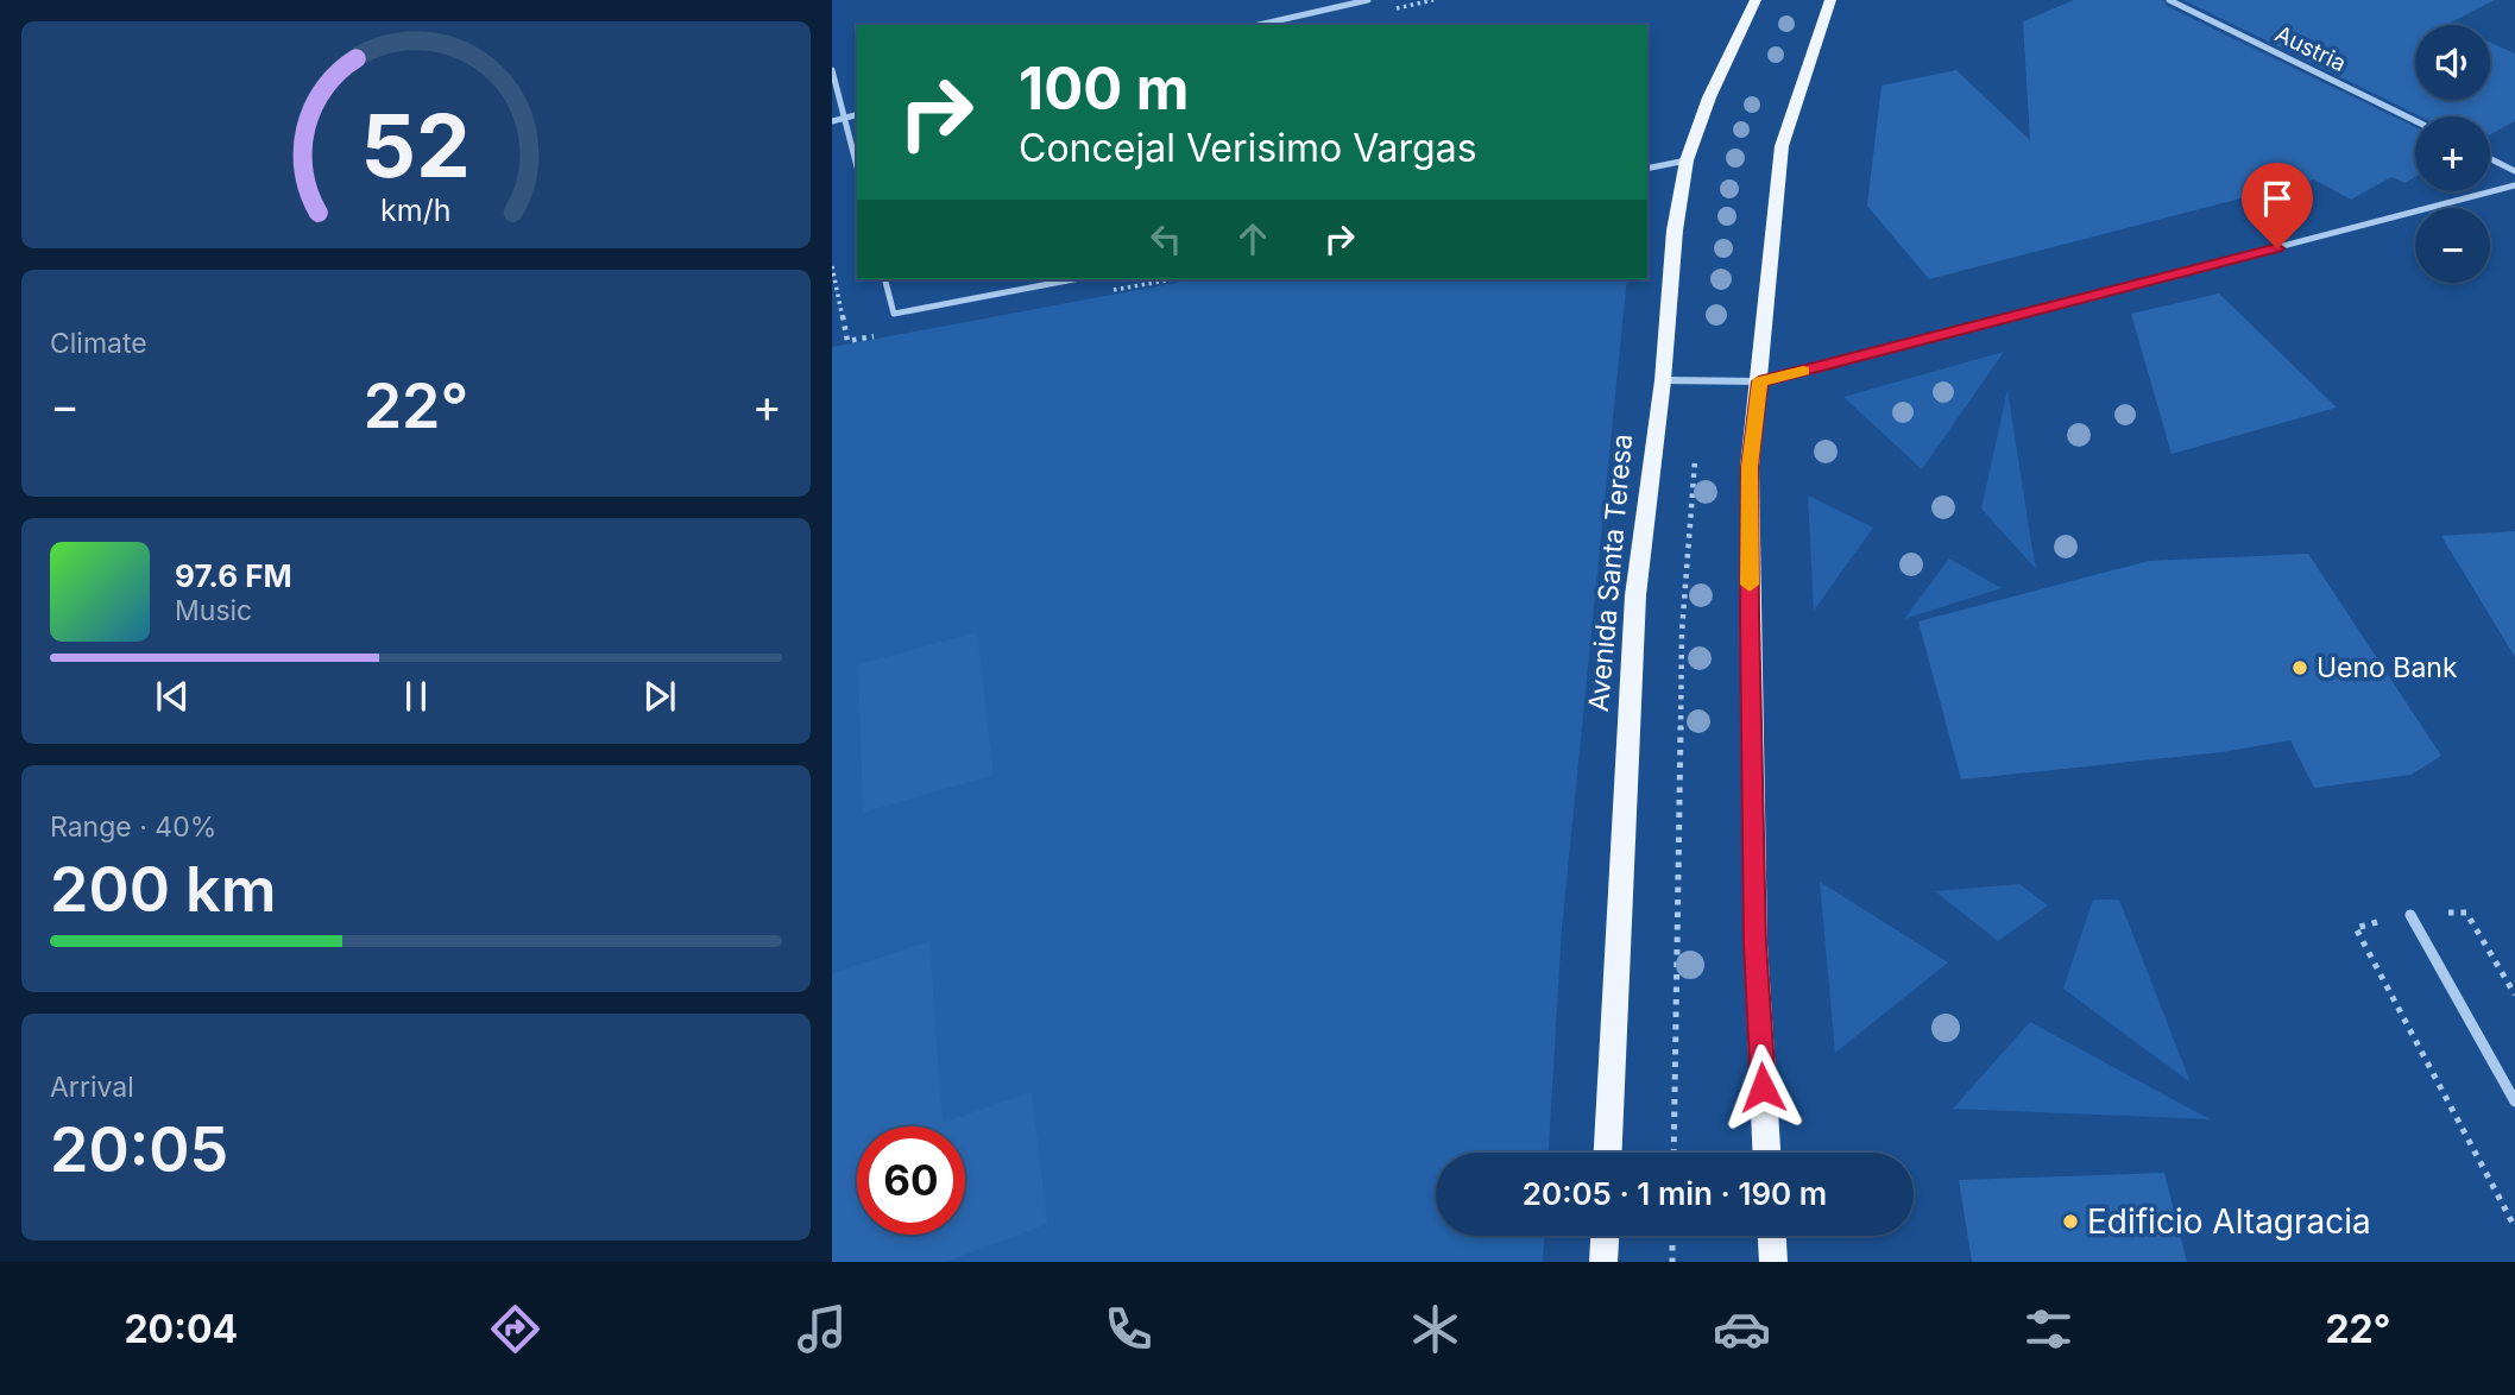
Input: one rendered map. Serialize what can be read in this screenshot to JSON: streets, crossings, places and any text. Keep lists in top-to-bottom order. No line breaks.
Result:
{"streets":{"main road":["Avenida Santa Teresa"],"street":["Austria"]},"places":["Ueno Bank","Edificio Altagracia"],"page":{"map_buttons":["+","−"],"turn":["100 m","Concejal Verisimo Vargas"],"tile":["Climate",["Range · 40%","200 km"],["Arrival","20:05"]],"heat":["−","22°","+"],"song":["97.6 FM","Music"],"limit":"60","trip":"20:05 · 1 min · 190 m","tabs":["20:04","22°"],"gauge":["52","km/h"]}}
